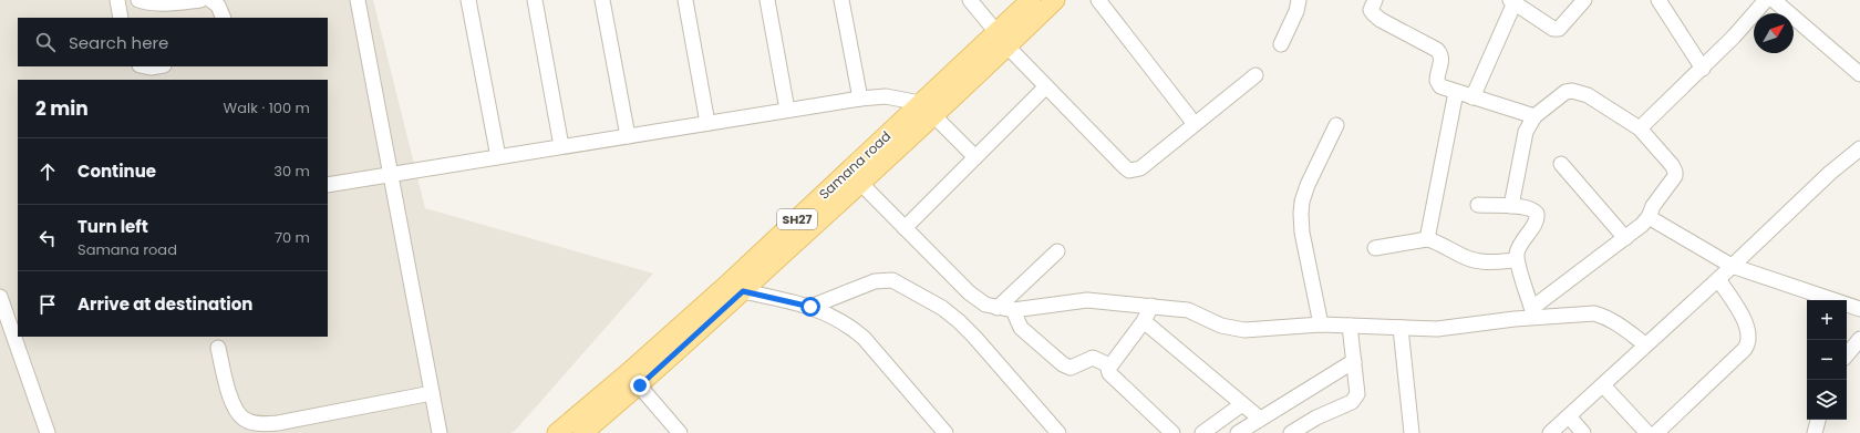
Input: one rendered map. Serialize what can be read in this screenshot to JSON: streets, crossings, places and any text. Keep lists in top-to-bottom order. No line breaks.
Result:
{"streets":{"main road":["Samana road","SH27"]},"north":"top right","page":{"search":"Search here","heading":["2 min","Walk · 100 m"],"list":[["Continue","30 m"],["Turn left","Samana road","70 m"],"Arrive at destination"],"map_buttons":["+","−"]}}
